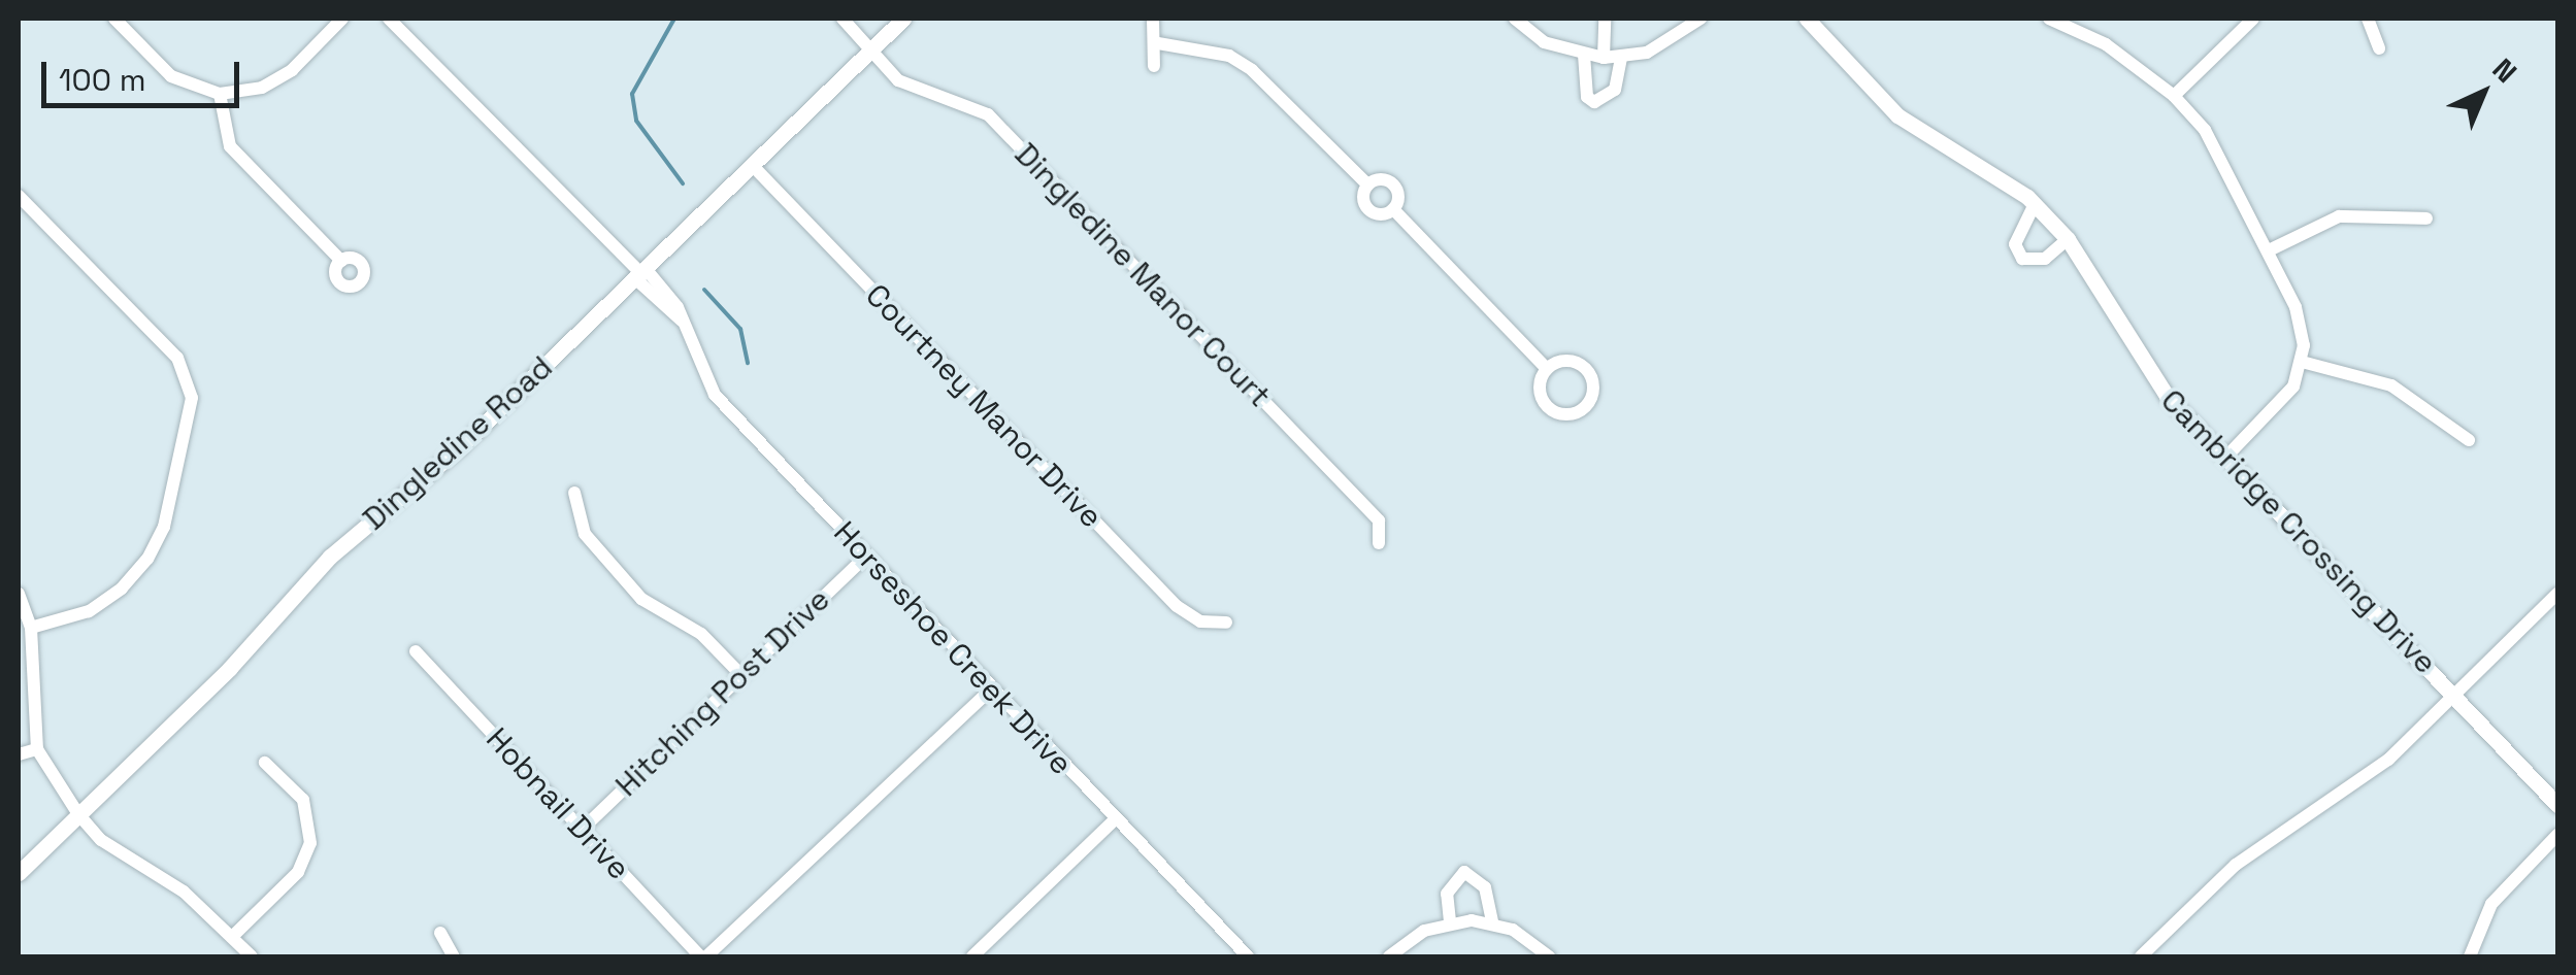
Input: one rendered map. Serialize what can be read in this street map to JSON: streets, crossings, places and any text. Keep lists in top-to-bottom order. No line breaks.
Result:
{"streets":{"street":["Dingledine Manor Court","Courtney Manor Drive","Dingledine Road","Cambridge Crossing Drive","Horseshoe Creek Drive","Hitching Post Drive","Hobnail Drive"]},"crossings":[["Dingledine Manor Court","Dingledine Road"],["Courtney Manor Drive","Dingledine Road"],["Dingledine Road","Horseshoe Creek Drive"],["Horseshoe Creek Drive","Hitching Post Drive"],["Hitching Post Drive","Hobnail Drive"]],"scale_bar":"100 m","north":"top right"}
